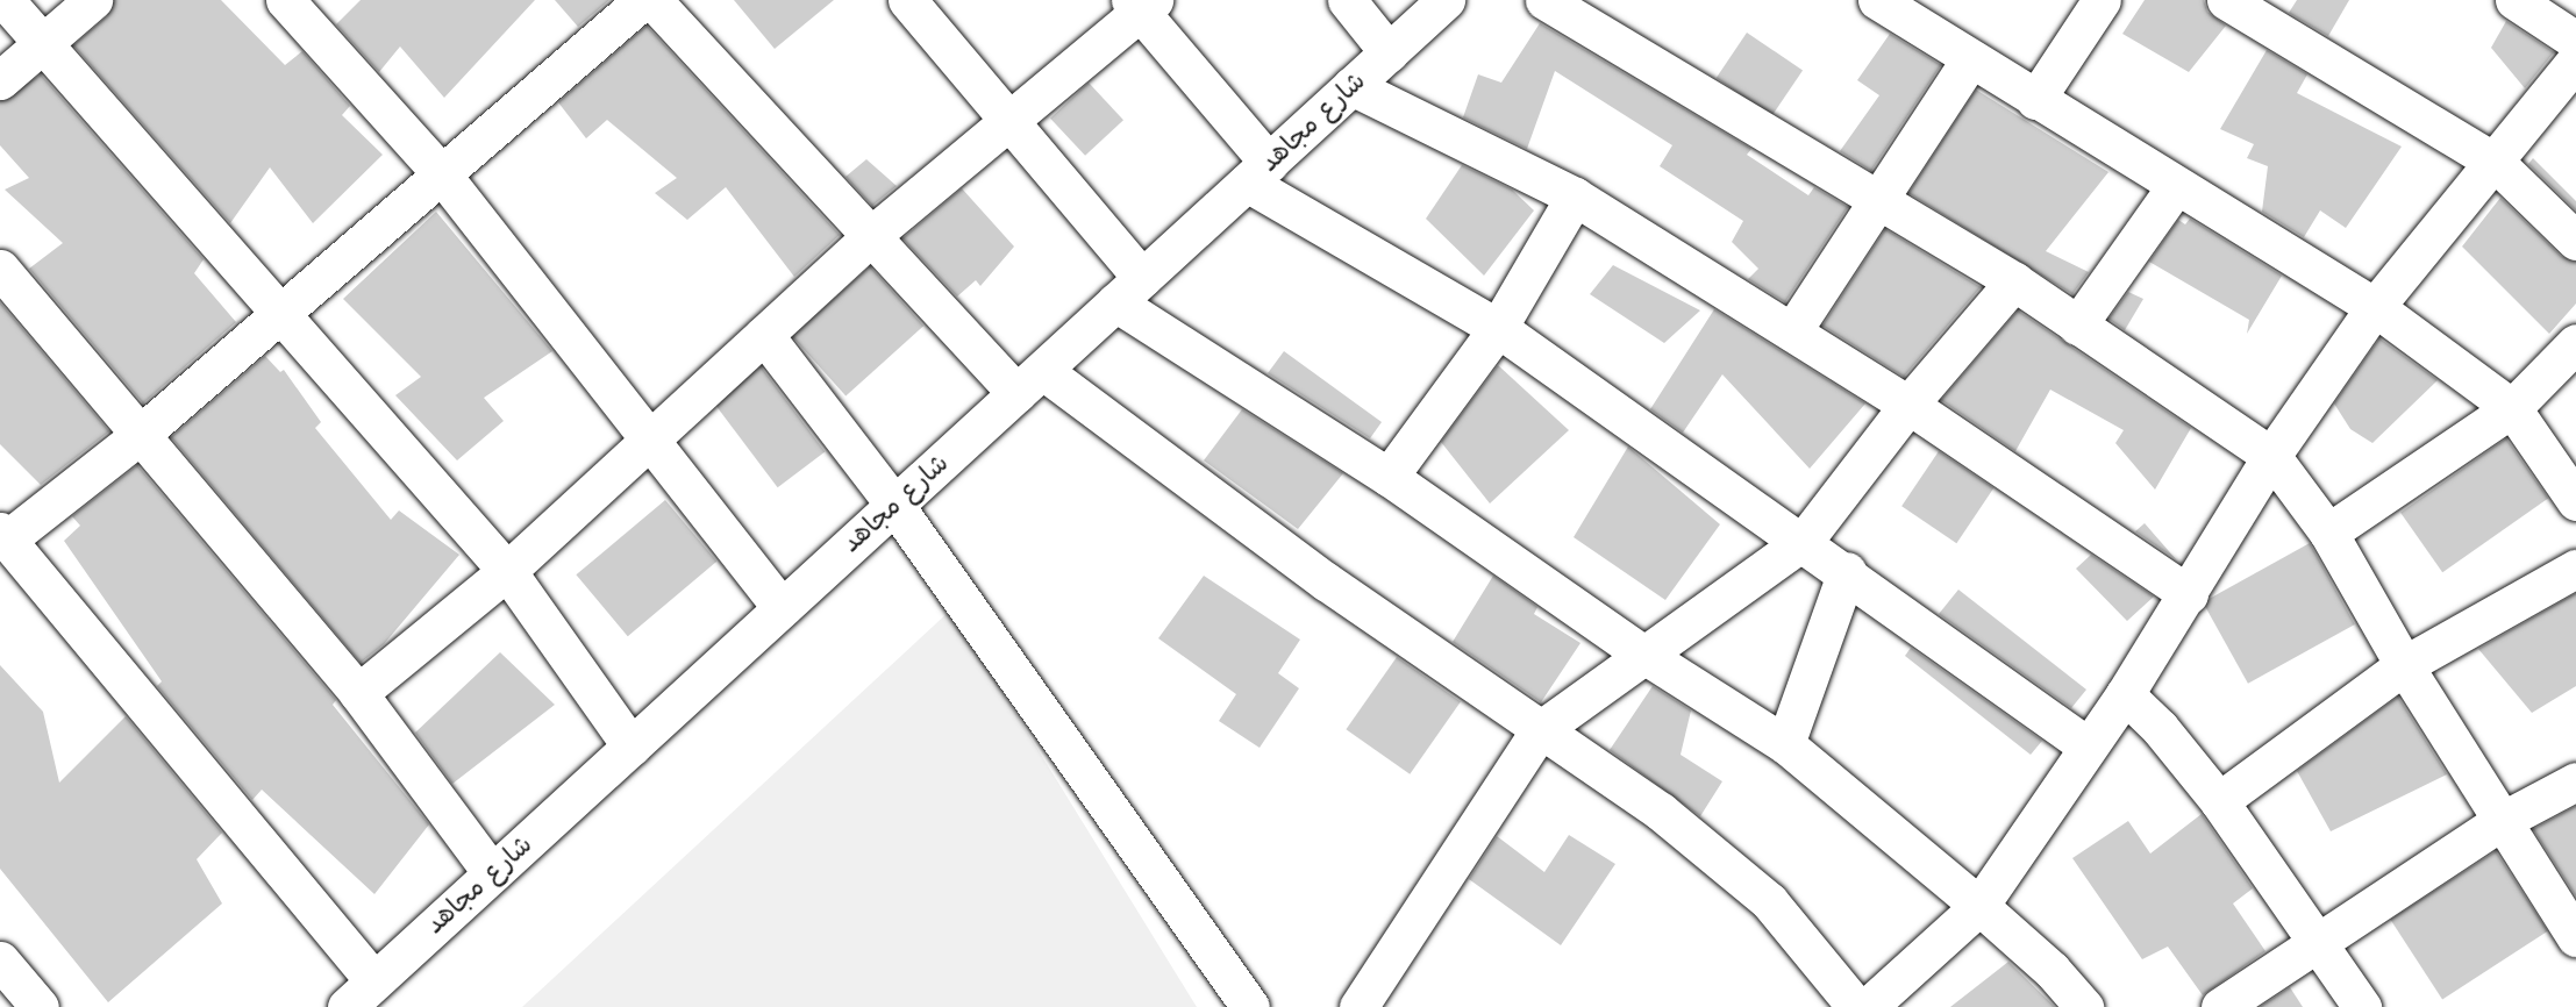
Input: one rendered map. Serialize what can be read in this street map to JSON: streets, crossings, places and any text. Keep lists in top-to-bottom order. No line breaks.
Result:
{"streets":{"street":["شارع مجاهد"]}}
